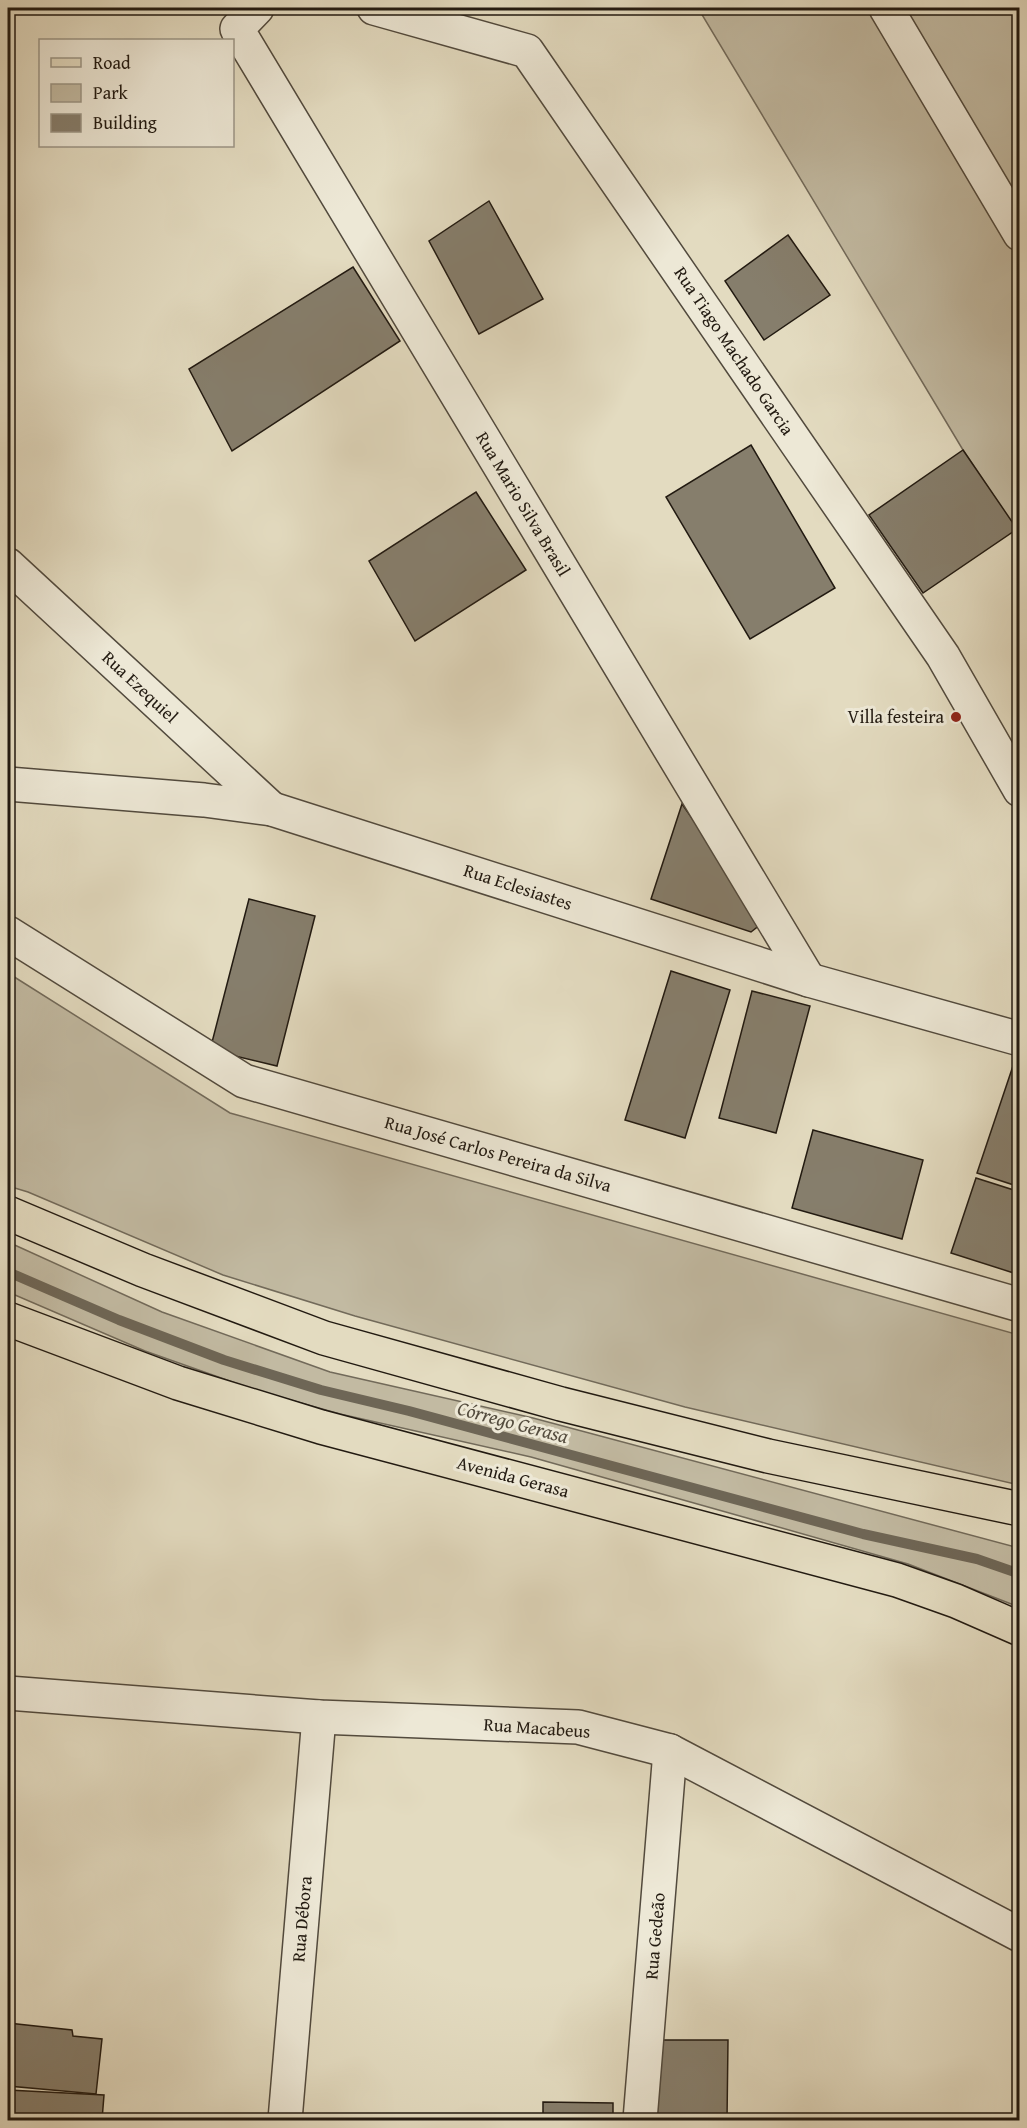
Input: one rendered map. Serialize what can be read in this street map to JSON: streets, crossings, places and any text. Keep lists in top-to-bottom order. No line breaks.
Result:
{"streets":{"main road":["Avenida Gerasa"],"street":["Rua Tiago Machado Garcia","Rua Mario Silva Brasil","Rua Ezequiel","Rua Eclesiastes","Rua José Carlos Pereira da Silva","Rua Macabeus","Rua Débora","Rua Gedeão"]},"crossings":[["Rua Mario Silva Brasil","Rua Eclesiastes"],["Rua Ezequiel","Rua Eclesiastes"],["Rua Macabeus","Rua Débora"],["Rua Macabeus","Rua Gedeão"]],"water":["Córrego Gerasa"],"places":["Villa festeira"],"legend":["Road","Park","Building"]}
